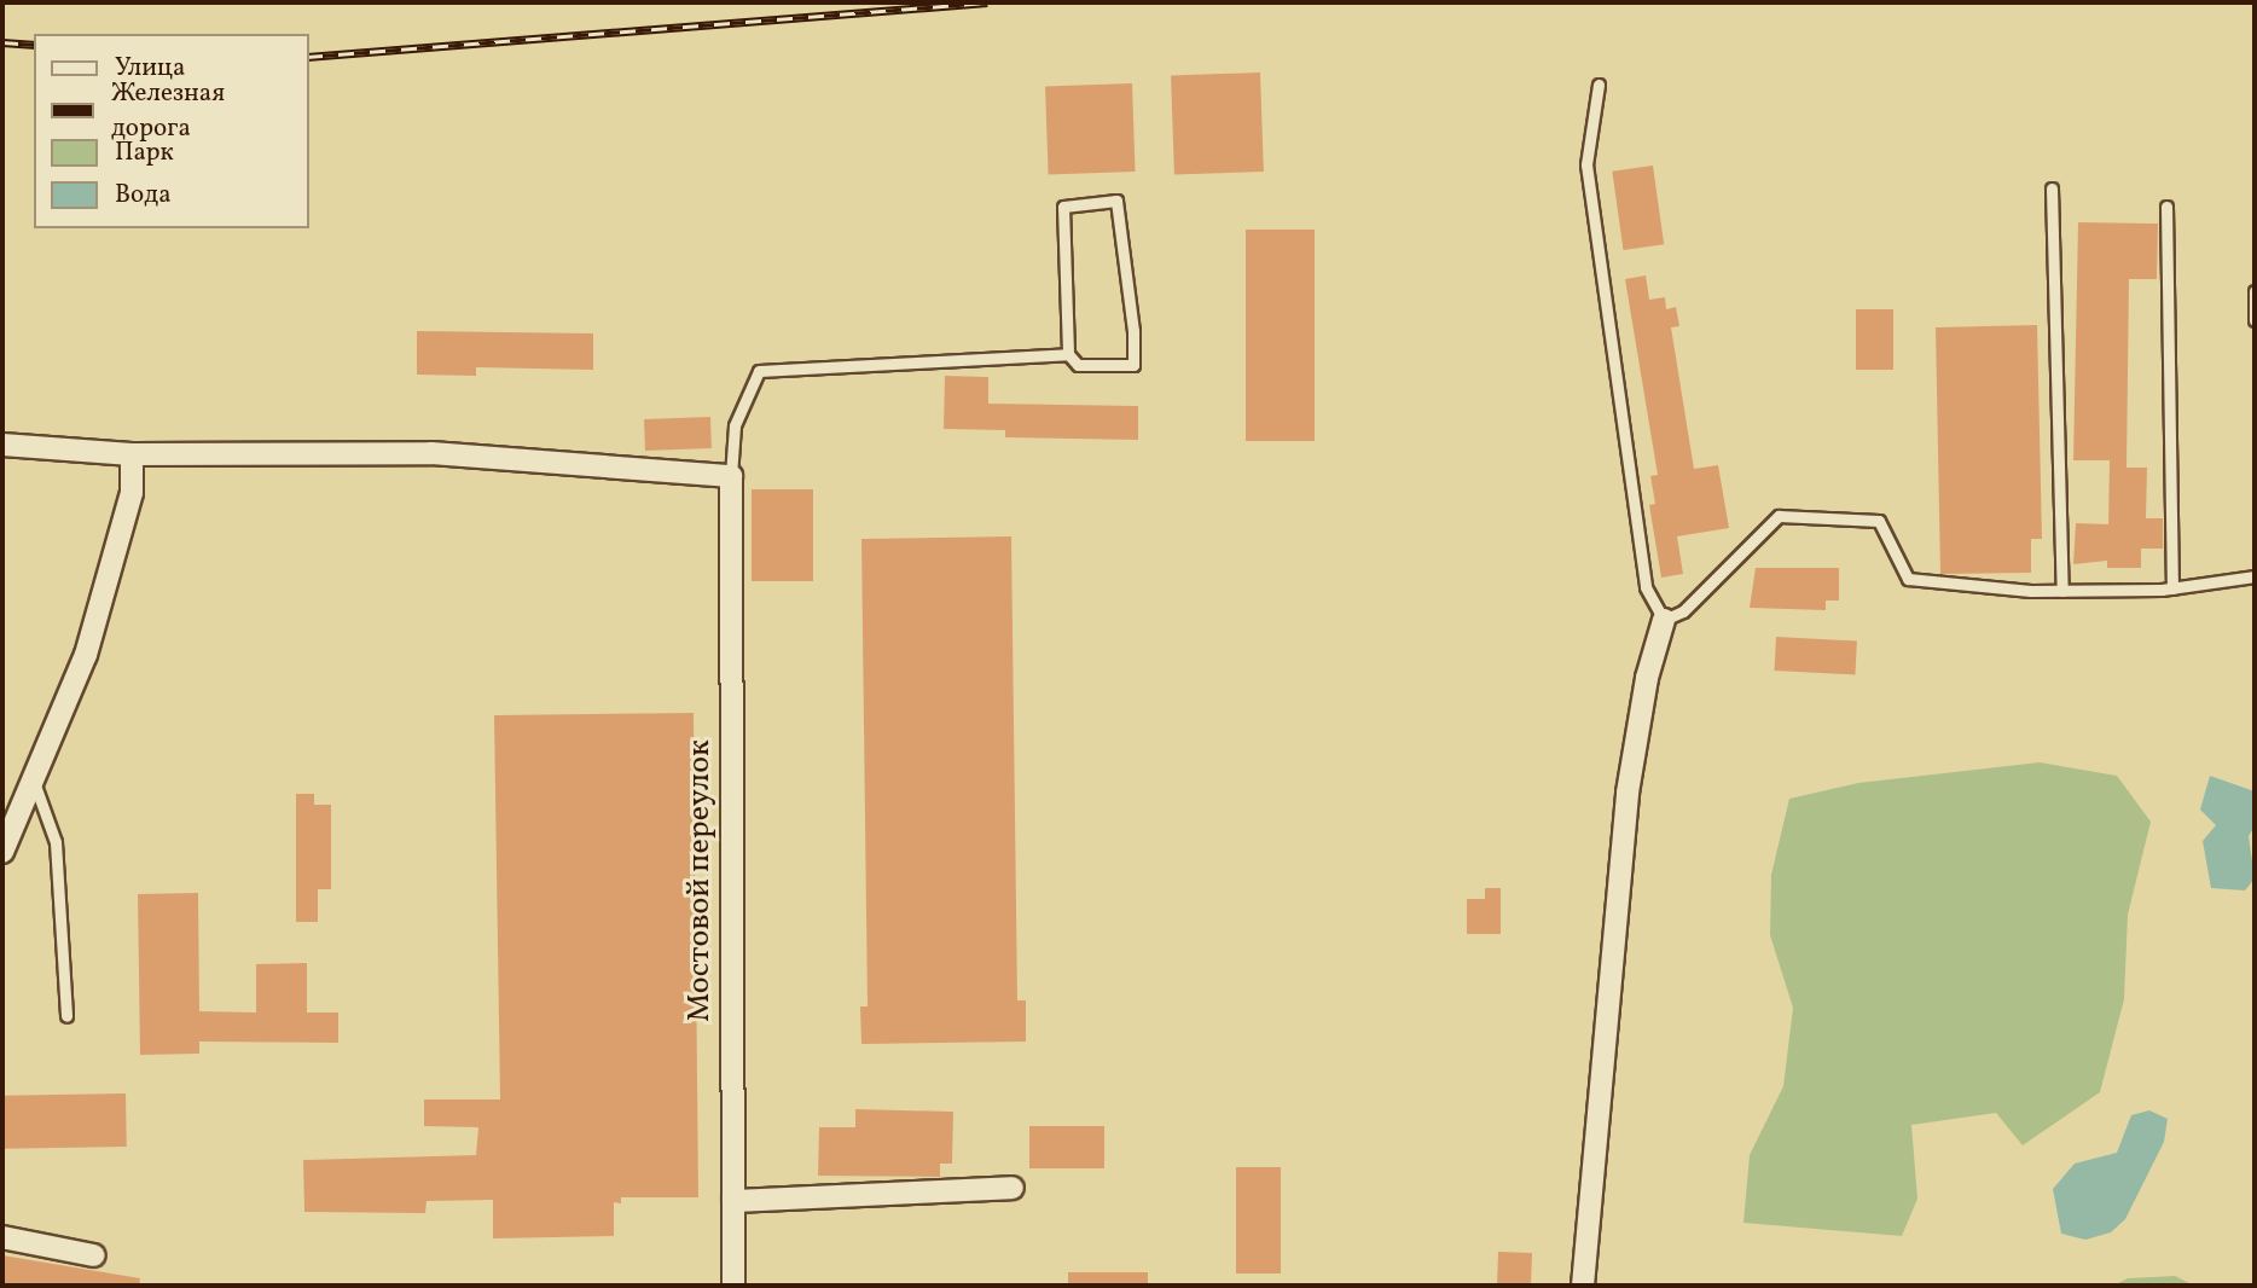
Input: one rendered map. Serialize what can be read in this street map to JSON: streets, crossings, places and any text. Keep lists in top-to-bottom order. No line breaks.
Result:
{"streets":{"street":["Мостовой переулок"]},"legend":["Улица","Железная дорога","Парк","Вода"]}
